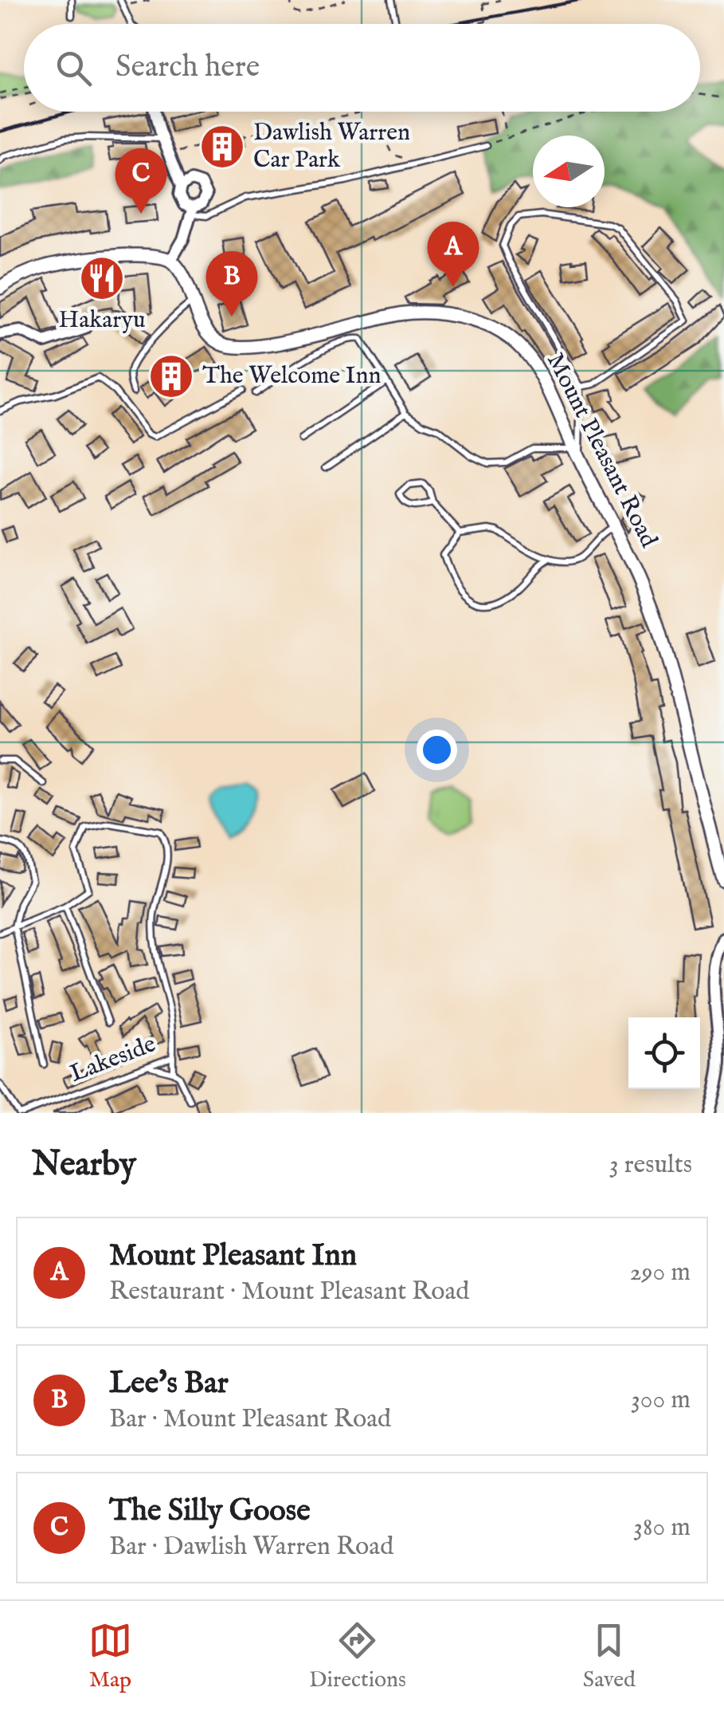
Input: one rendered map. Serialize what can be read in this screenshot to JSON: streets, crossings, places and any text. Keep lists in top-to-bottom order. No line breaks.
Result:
{"streets":{"street":["Mount Pleasant Road"],"lane":["Lakeside"]},"places":{"building":["Dawlish Warren Car Park","The Welcome Inn"],"restaurant":["Hakaryu"]},"north":"left","page":{"search":"Search here","pins":["C","A","B"],"heading":["Nearby","3 results"],"list":[{"mark":"A","name":"Mount Pleasant Inn","note":"Restaurant · Mount Pleasant Road","value":"290 m"},{"mark":"B","name":"Lee's Bar","note":"Bar · Mount Pleasant Road","value":"300 m"},{"mark":"C","name":"The Silly Goose","note":"Bar · Dawlish Warren Road","value":"380 m"}],"nav":["Map","Directions","Saved"]}}
